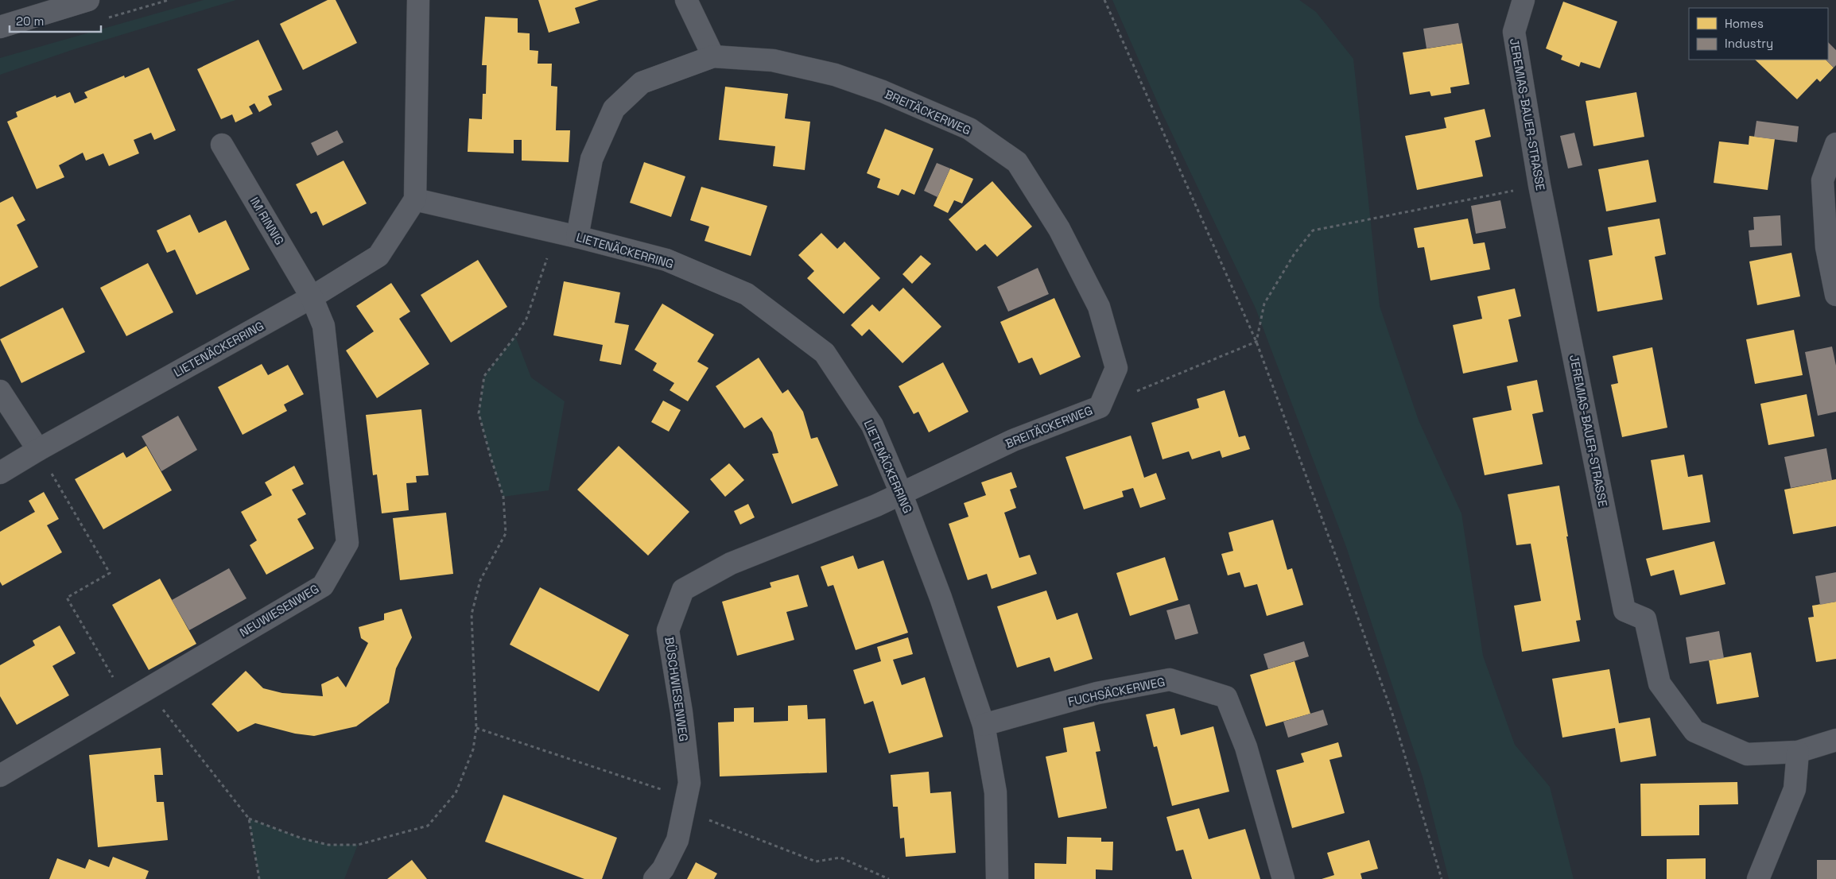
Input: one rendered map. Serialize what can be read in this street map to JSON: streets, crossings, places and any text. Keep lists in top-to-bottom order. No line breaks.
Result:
{"streets":{"street":["BREITÄCKERWEG","JEREMIAS-BAUER-STRASSE","IM RINNIG","LIETENÄCKERRING","NEUWIESENWEG","BÜSCHWIESENWEG","FUCHSÄCKERWEG"]},"crossings":[["BREITÄCKERWEG","LIETENÄCKERRING"],["BREITÄCKERWEG","BÜSCHWIESENWEG"],["IM RINNIG","LIETENÄCKERRING"],["IM RINNIG","NEUWIESENWEG"],["LIETENÄCKERRING","NEUWIESENWEG"],["LIETENÄCKERRING","BÜSCHWIESENWEG"],["LIETENÄCKERRING","FUCHSÄCKERWEG"]],"legend":["Homes","Industry"],"scale_bar":"20 m"}
